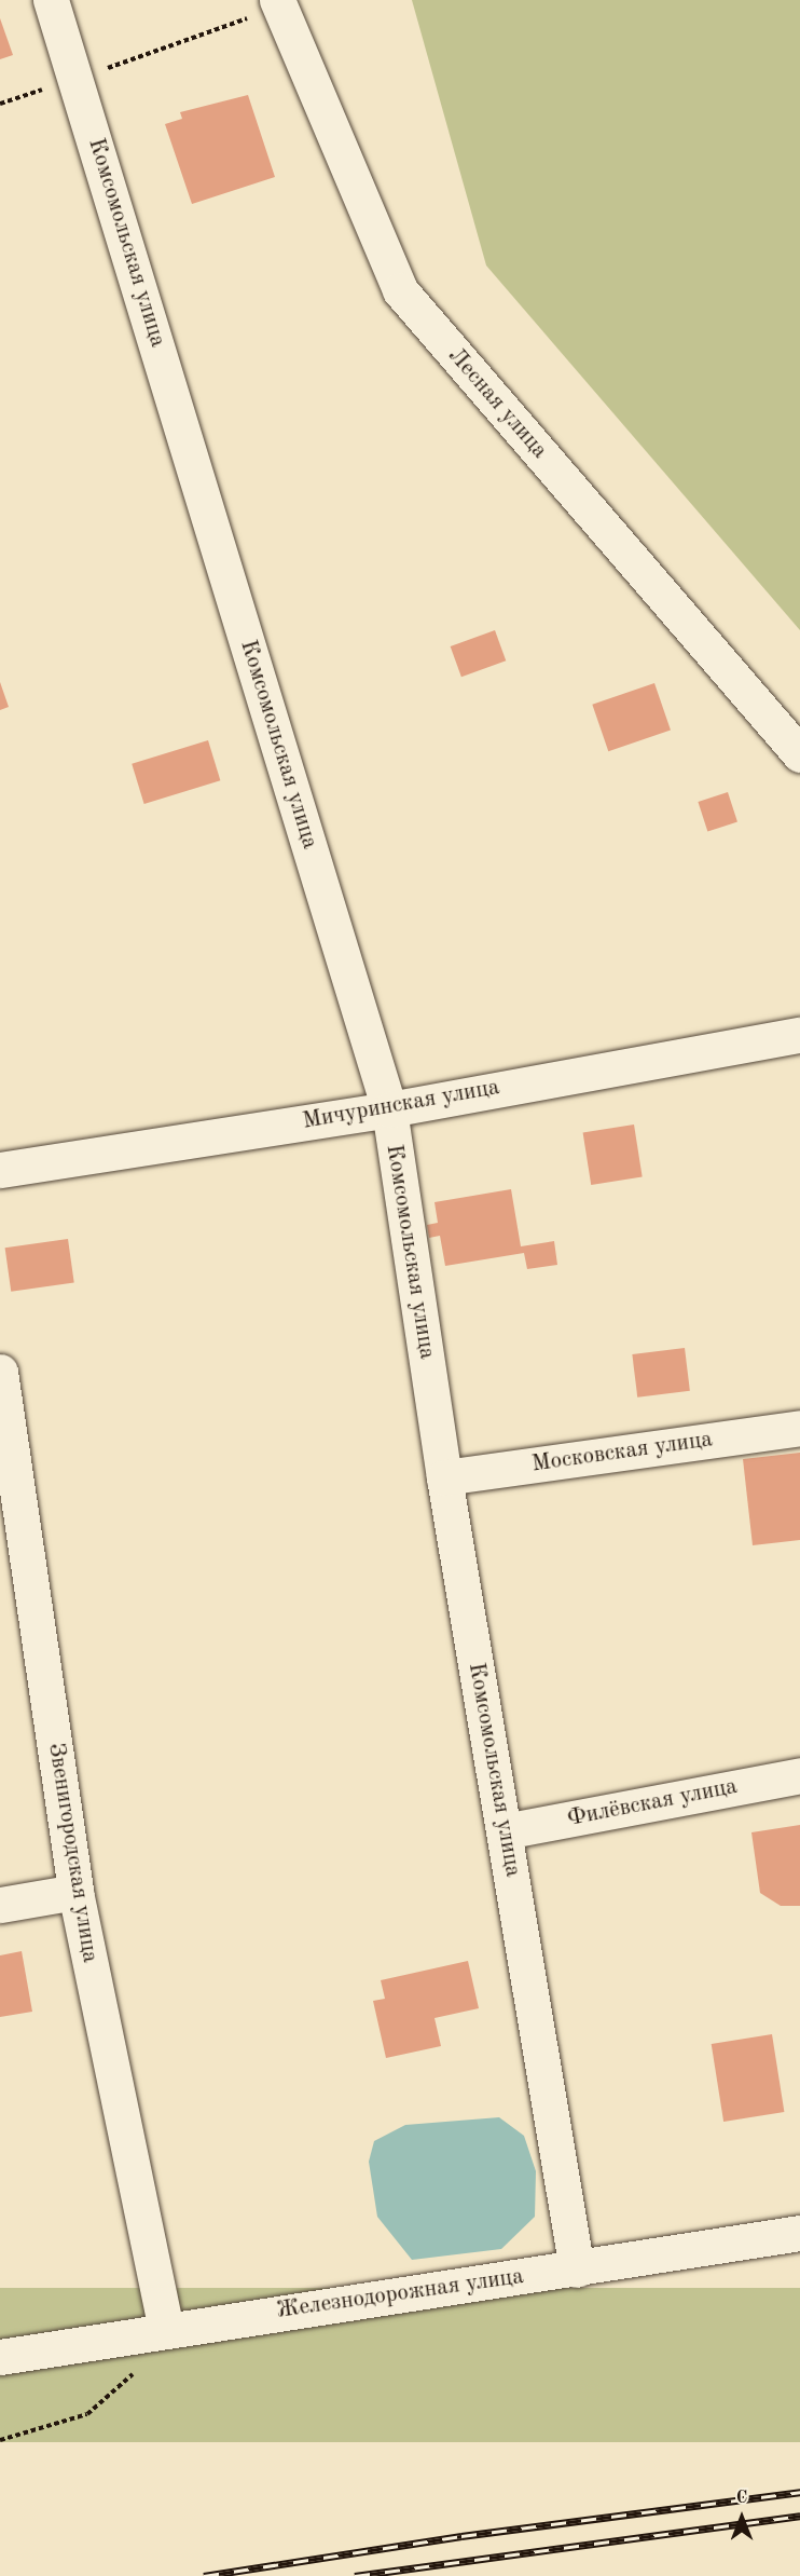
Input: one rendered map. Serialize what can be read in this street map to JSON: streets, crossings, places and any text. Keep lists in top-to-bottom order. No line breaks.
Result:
{"streets":{"street":["Комсомольская улица","Лесная улица","Мичуринская улица","Московская улица","Филёвская улица","Звенигородская улица","Железнодорожная улица"]},"crossings":[["Комсомольская улица","Мичуринская улица"],["Комсомольская улица","Московская улица"],["Комсомольская улица","Филёвская улица"],["Комсомольская улица","Железнодорожная улица"],["Звенигородская улица","Железнодорожная улица"]],"north":"top"}
